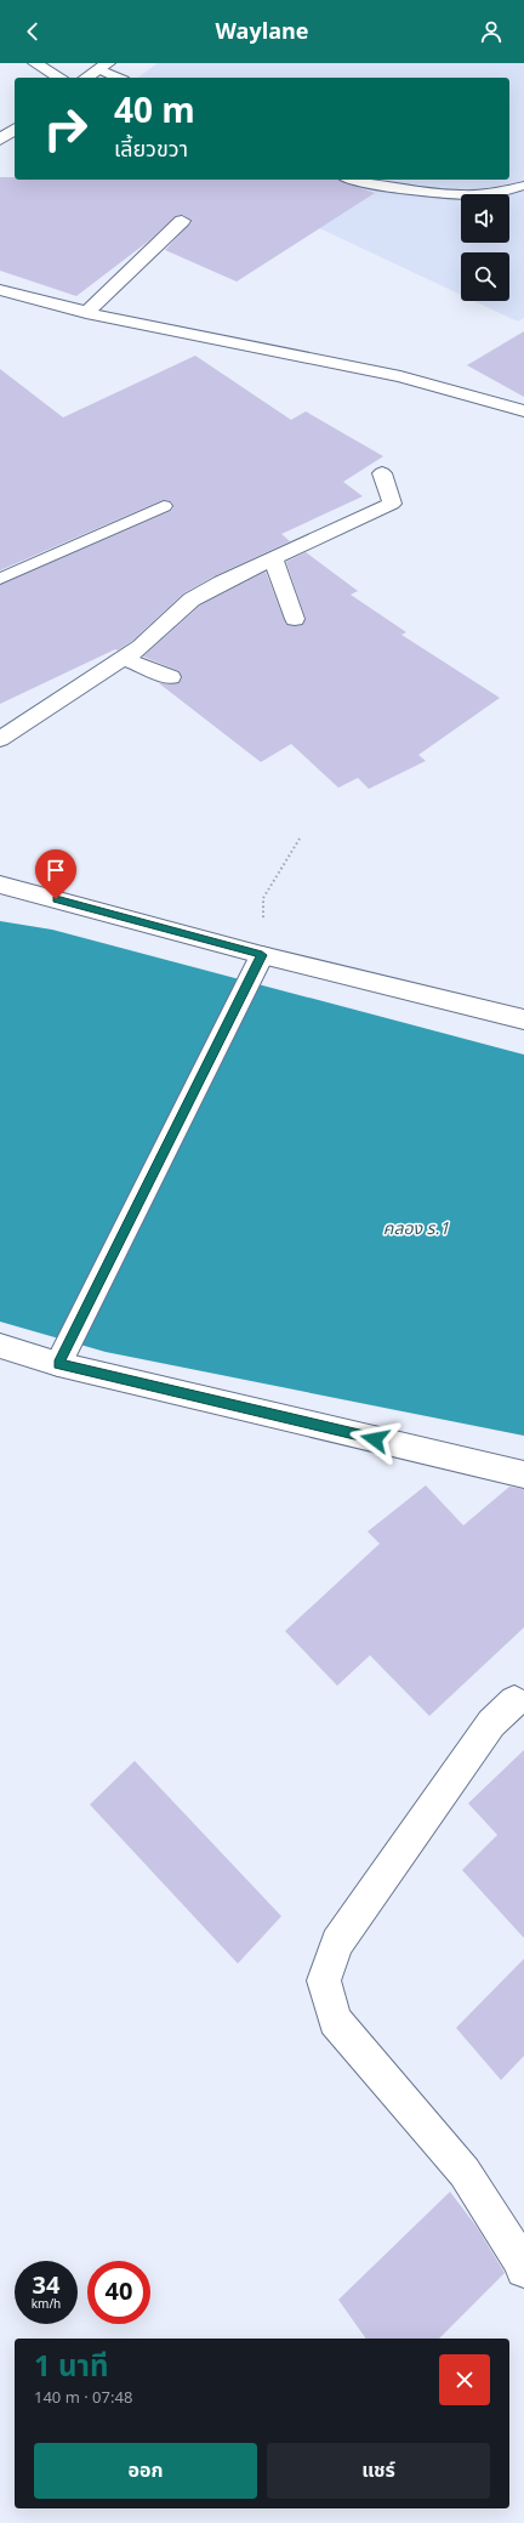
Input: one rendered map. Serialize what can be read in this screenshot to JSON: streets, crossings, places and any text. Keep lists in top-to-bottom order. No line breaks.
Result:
{"water":["คลอง ร.1"],"page":{"header":"Waylane","turn":["40 m","เลี้ยวขวา"],"speed":"34 km/h","limit":"40","heading":["1 นาที","140 m · 07:48"],"buttons":["ออก","แชร์"]}}
